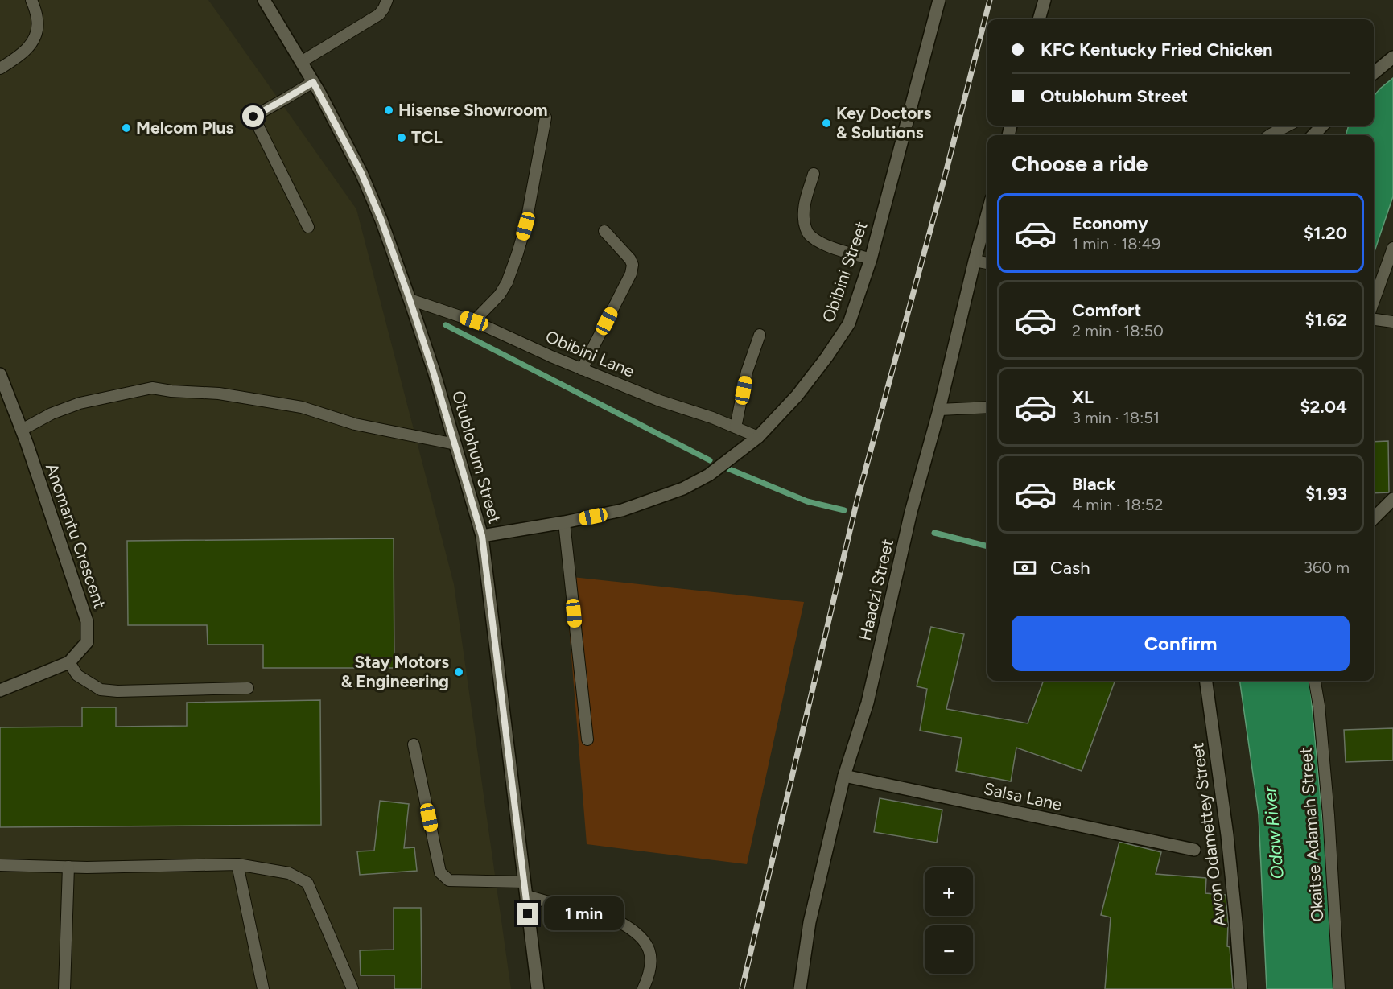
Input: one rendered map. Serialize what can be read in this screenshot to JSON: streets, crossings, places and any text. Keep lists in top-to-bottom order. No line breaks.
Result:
{"streets":{"street":["Obibini Street","Otublohum Street","Anomantu Crescent","Haadzi Street","Salsa Lane","Awon Odamettey Street"],"lane":["Obibini Lane","Okaitse Adamah Street"]},"crossings":[["Obibini Street","Obibini Lane"],["Obibini Street","Otublohum Street"],["Obibini Lane","Otublohum Street"],["Haadzi Street","Salsa Lane"]],"water":["Odaw River"],"places":["Hisense Showroom","Key Doctors & Solutions","Melcom Plus","TCL","Stay Motors & Engineering"],"page":{"banner":["KFC Kentucky Fried Chicken","Otublohum Street"],"heading":"Choose a ride","list":[{"name":"Economy","note":"1 min · 18:49","value":"$1.20"},{"name":"Comfort","note":"2 min · 18:50","value":"$1.62"},{"name":"XL","note":"3 min · 18:51","value":"$2.04"},{"name":"Black","note":"4 min · 18:52","value":"$1.93"}],"pay":["Cash","360 m"],"buttons":"Confirm","map_buttons":["+","−"],"bubble":"1 min"}}
